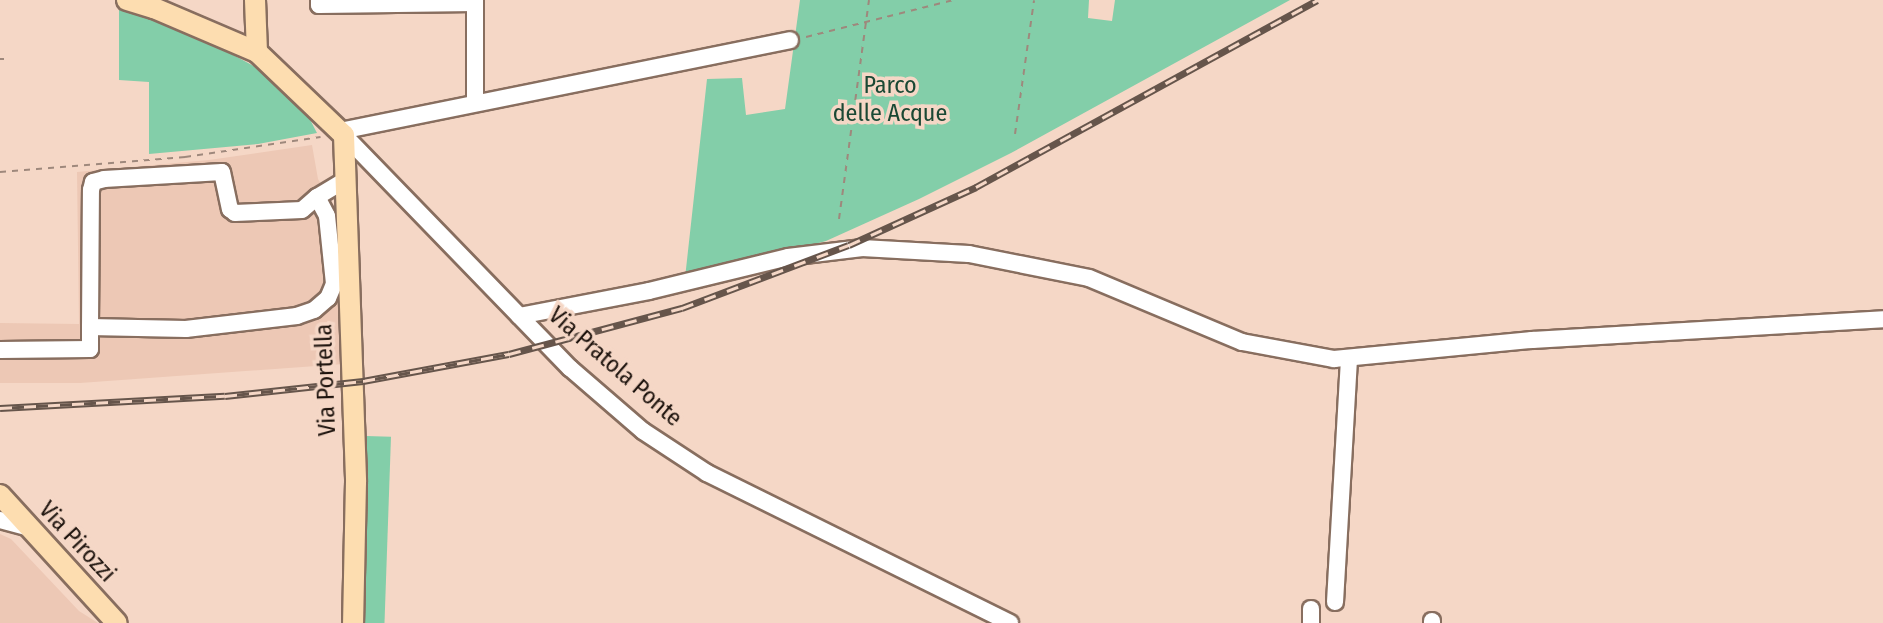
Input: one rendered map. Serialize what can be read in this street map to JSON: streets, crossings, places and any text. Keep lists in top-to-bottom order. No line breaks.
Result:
{"streets":{"main road":["Via Pratola Ponte","Via Portella","Via Pirozzi"]},"crossings":[["Via Pratola Ponte","Via Portella"]],"parks":["Parco delle Acque"]}
